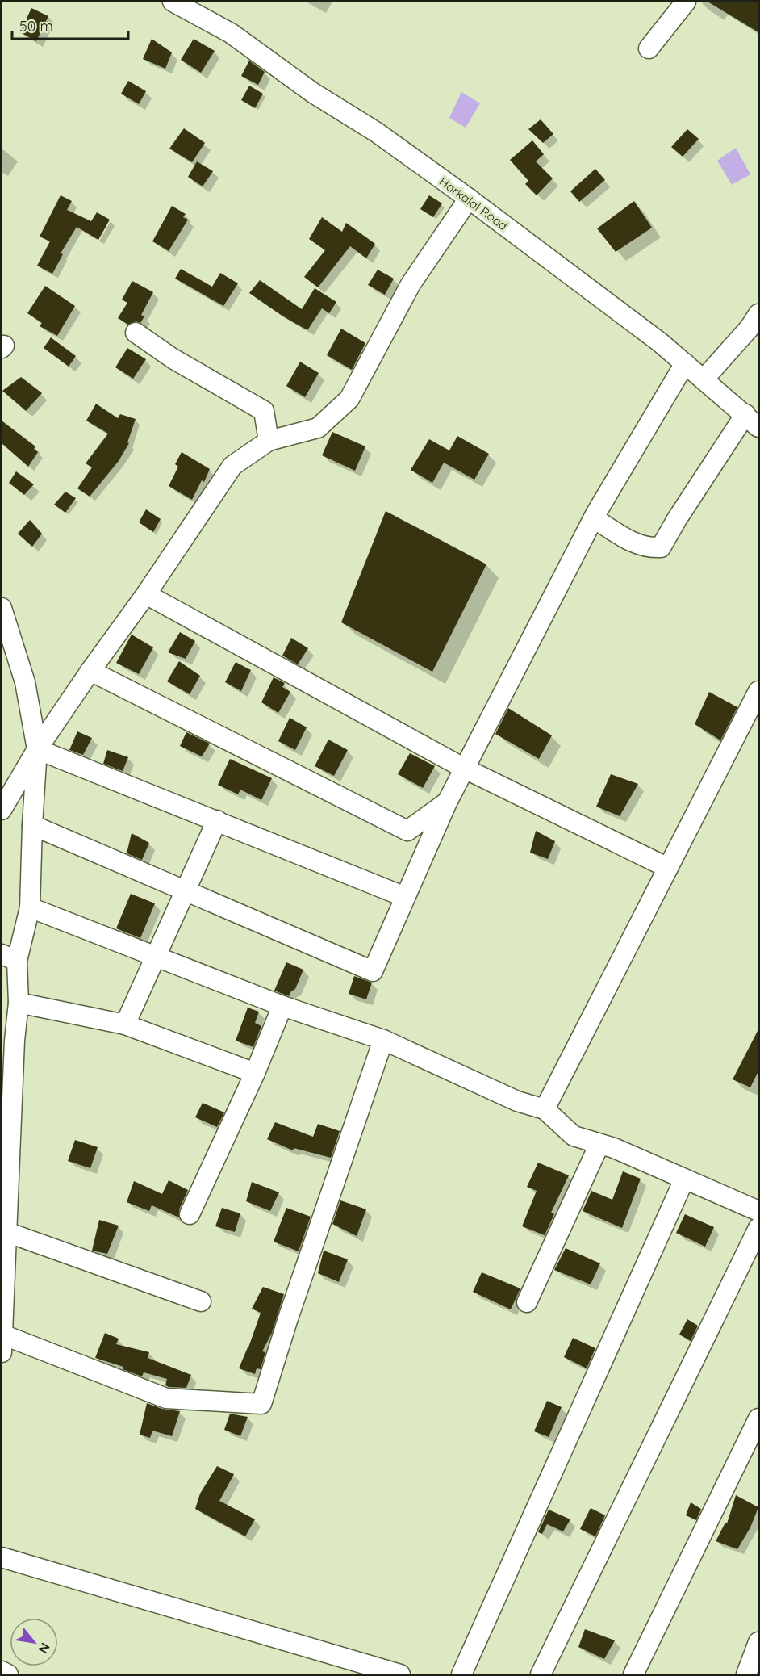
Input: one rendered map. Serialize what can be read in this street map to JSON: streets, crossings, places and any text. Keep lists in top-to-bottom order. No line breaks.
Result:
{"streets":{"street":["Harkalal Road"]},"scale_bar":"50 m","north":"bottom right"}
